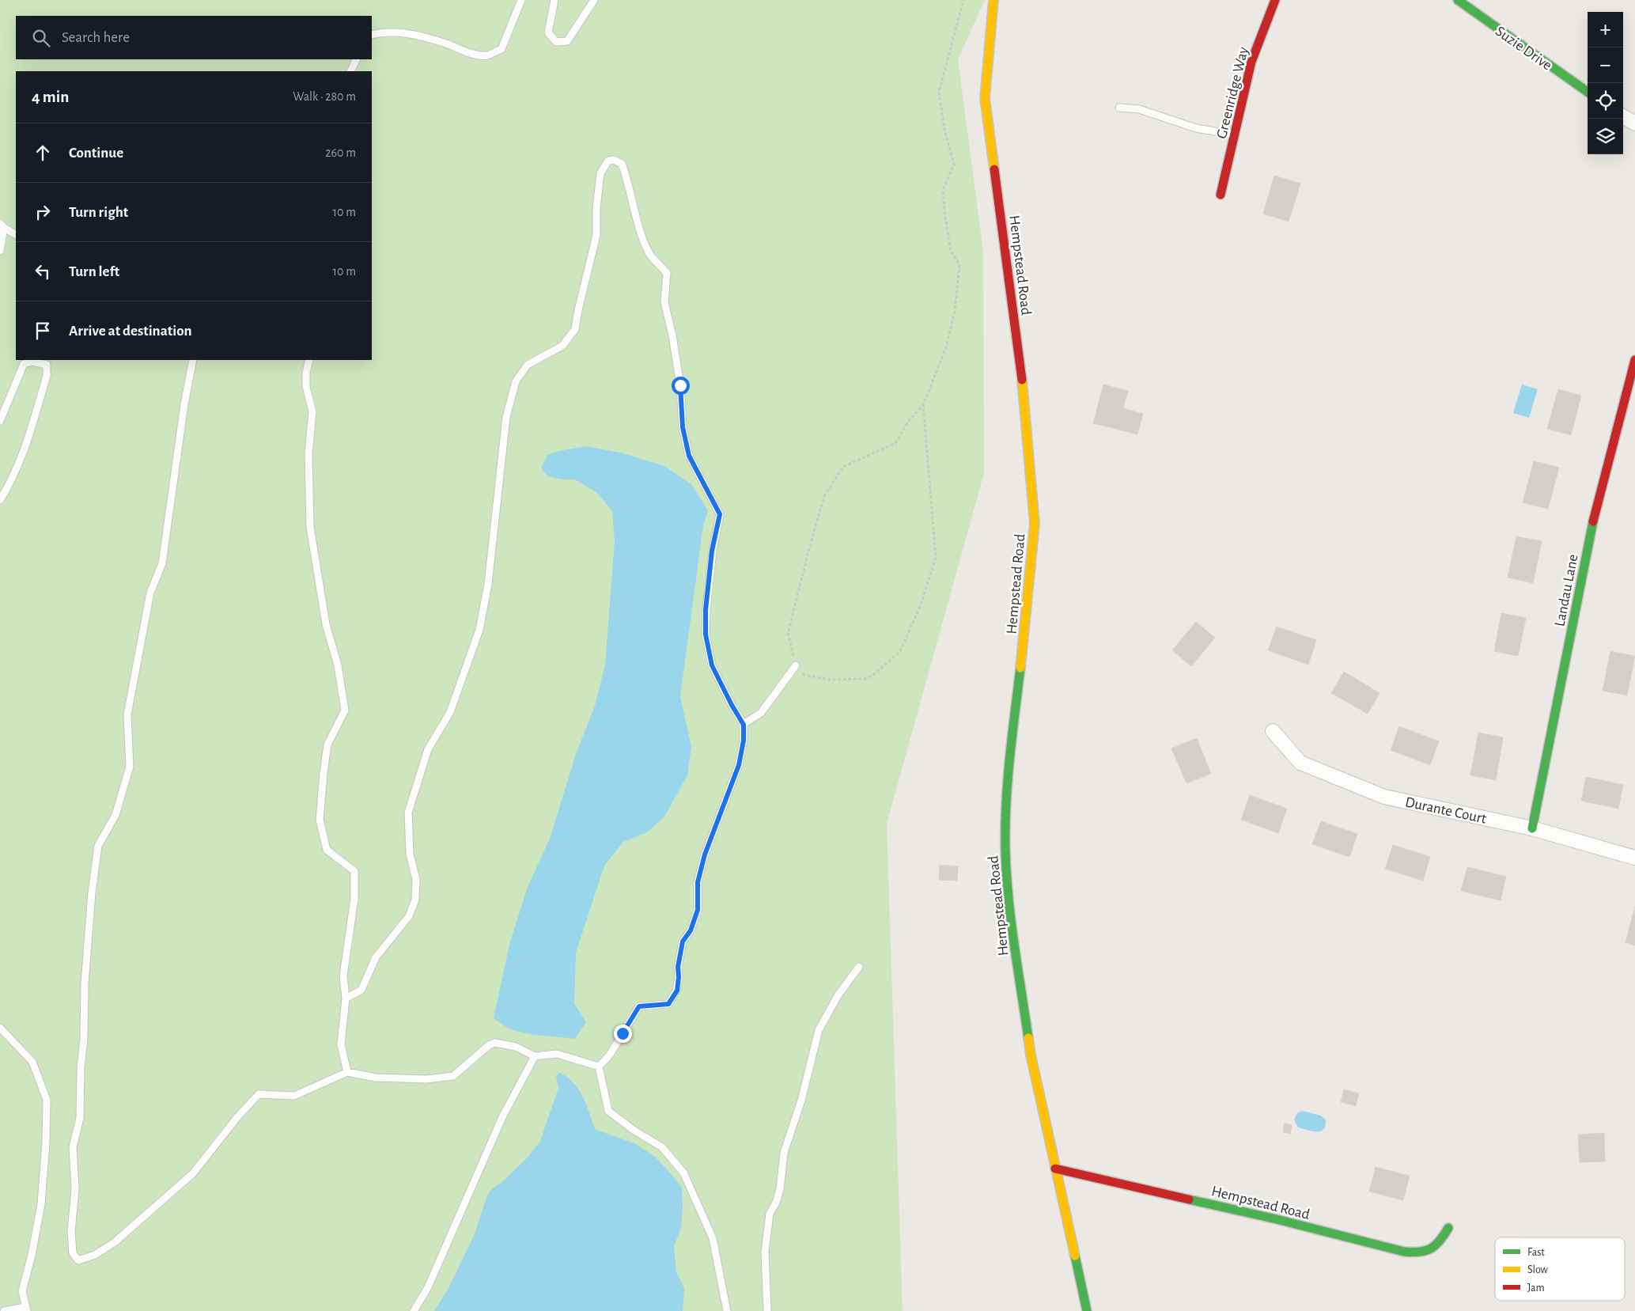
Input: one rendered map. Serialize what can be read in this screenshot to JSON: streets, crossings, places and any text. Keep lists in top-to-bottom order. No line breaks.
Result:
{"streets":{"street":["Suzie Drive","Greenridge Way","Hempstead Road","Landau Lane","Durante Court"]},"crossings":[["Landau Lane","Durante Court"]],"legend":["Fast","Slow","Jam"],"page":{"map_buttons":["+","−"],"search":"Search here","heading":["4 min","Walk · 280 m"],"list":[["Continue","260 m"],["Turn right","10 m"],["Turn left","10 m"],"Arrive at destination"]}}
